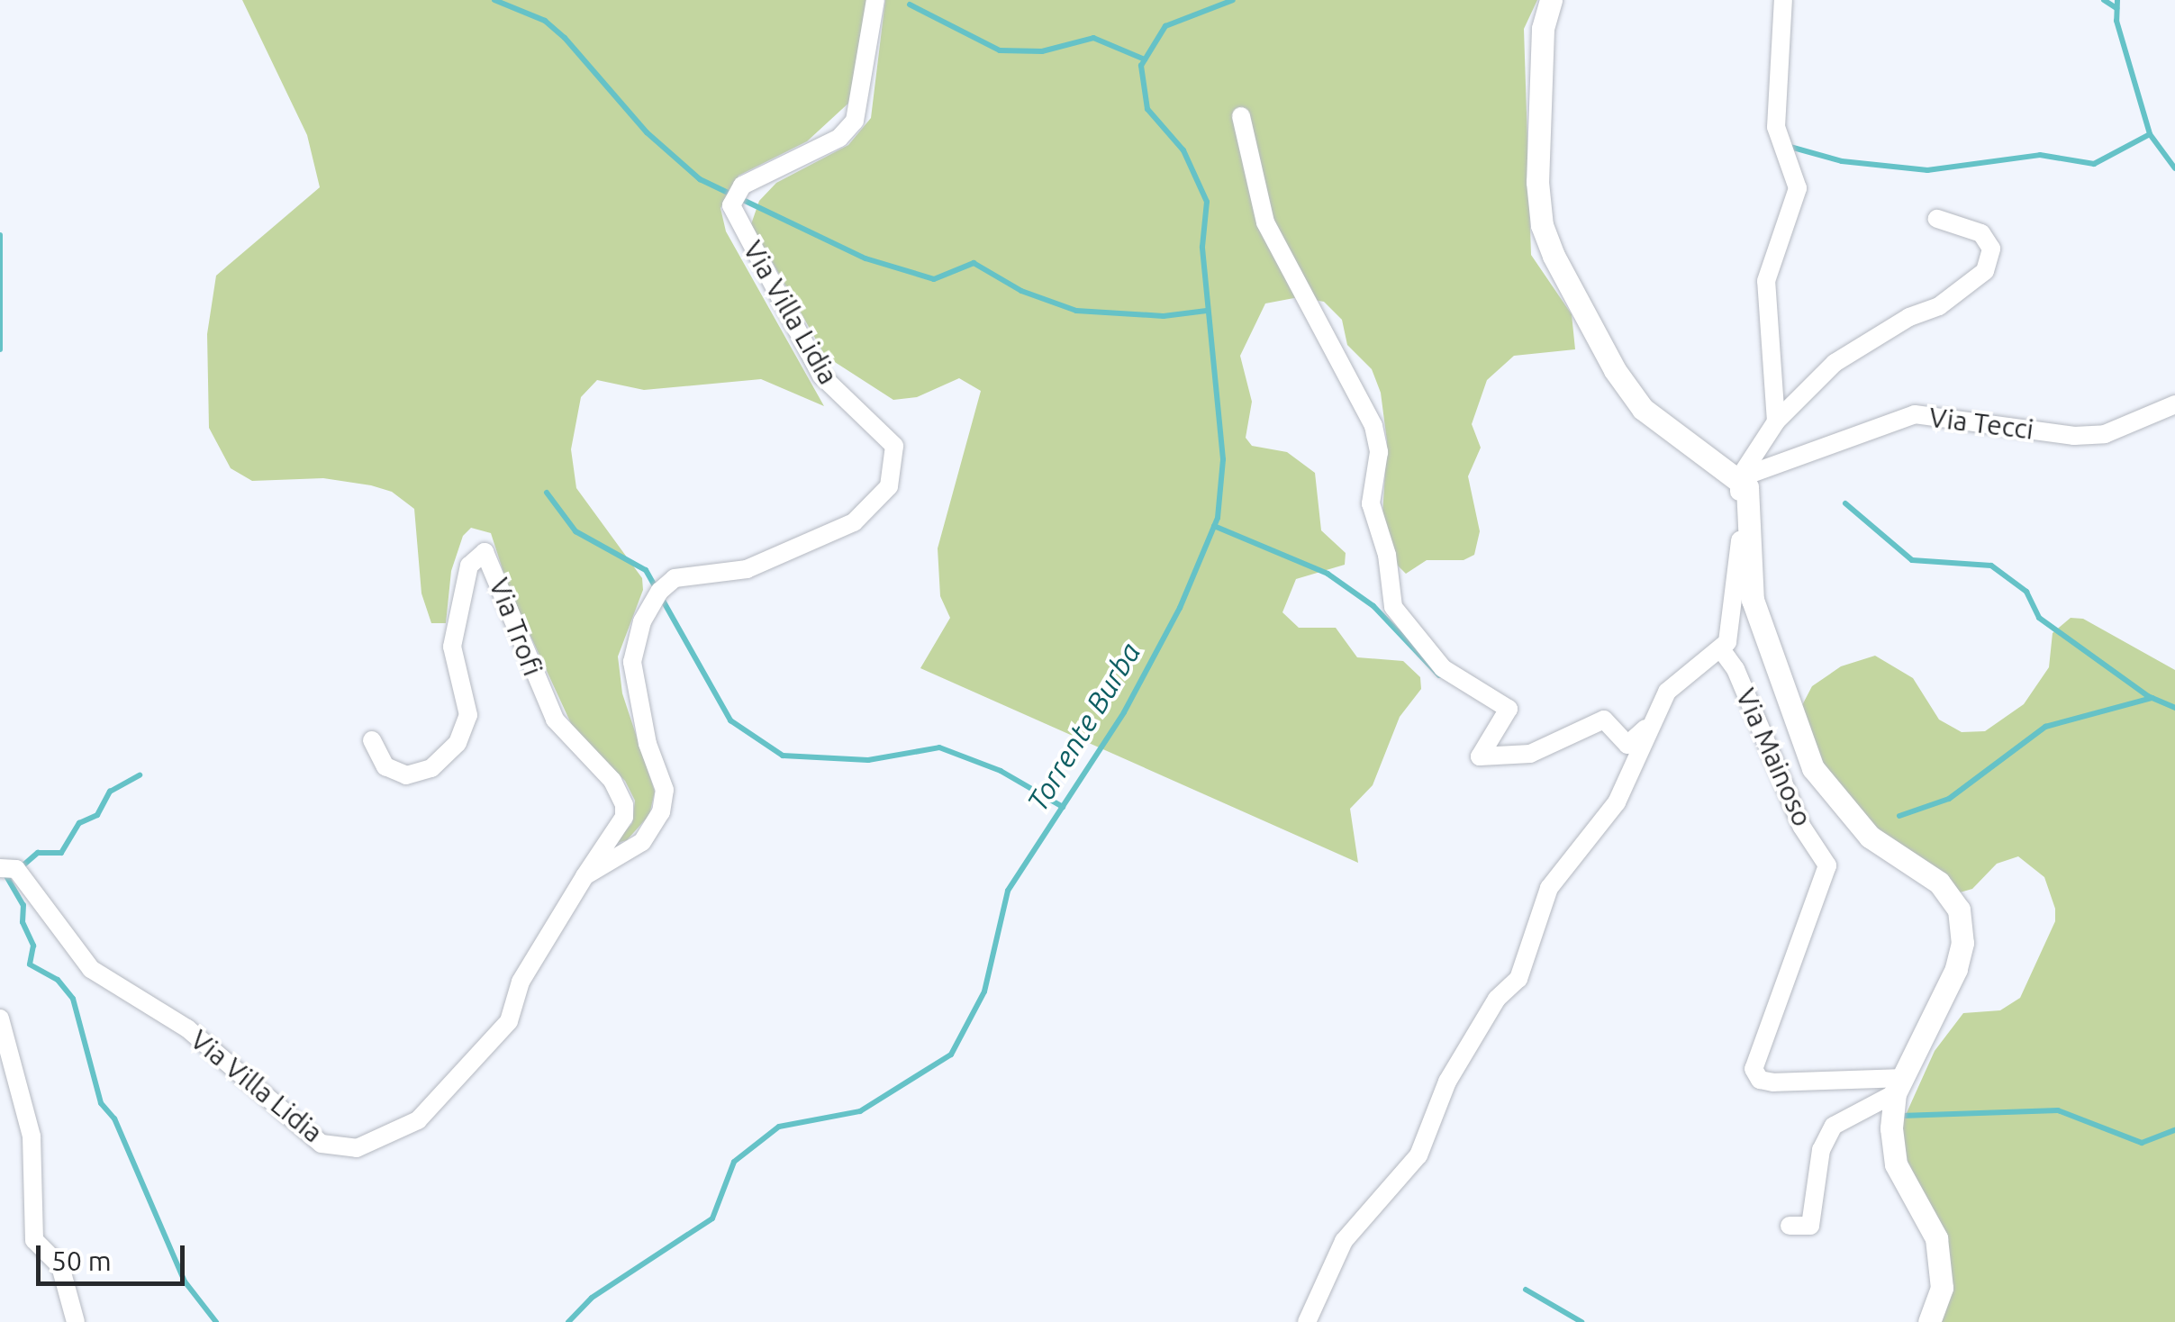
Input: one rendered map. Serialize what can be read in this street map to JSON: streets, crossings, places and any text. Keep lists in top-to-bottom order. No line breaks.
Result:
{"streets":{"street":["Via Villa Lidia","Via Tecci","Via Trofi","Via Mainoso"]},"crossings":[["Via Villa Lidia","Via Trofi"]],"water":["Torrente Burba"],"scale_bar":"50 m"}
